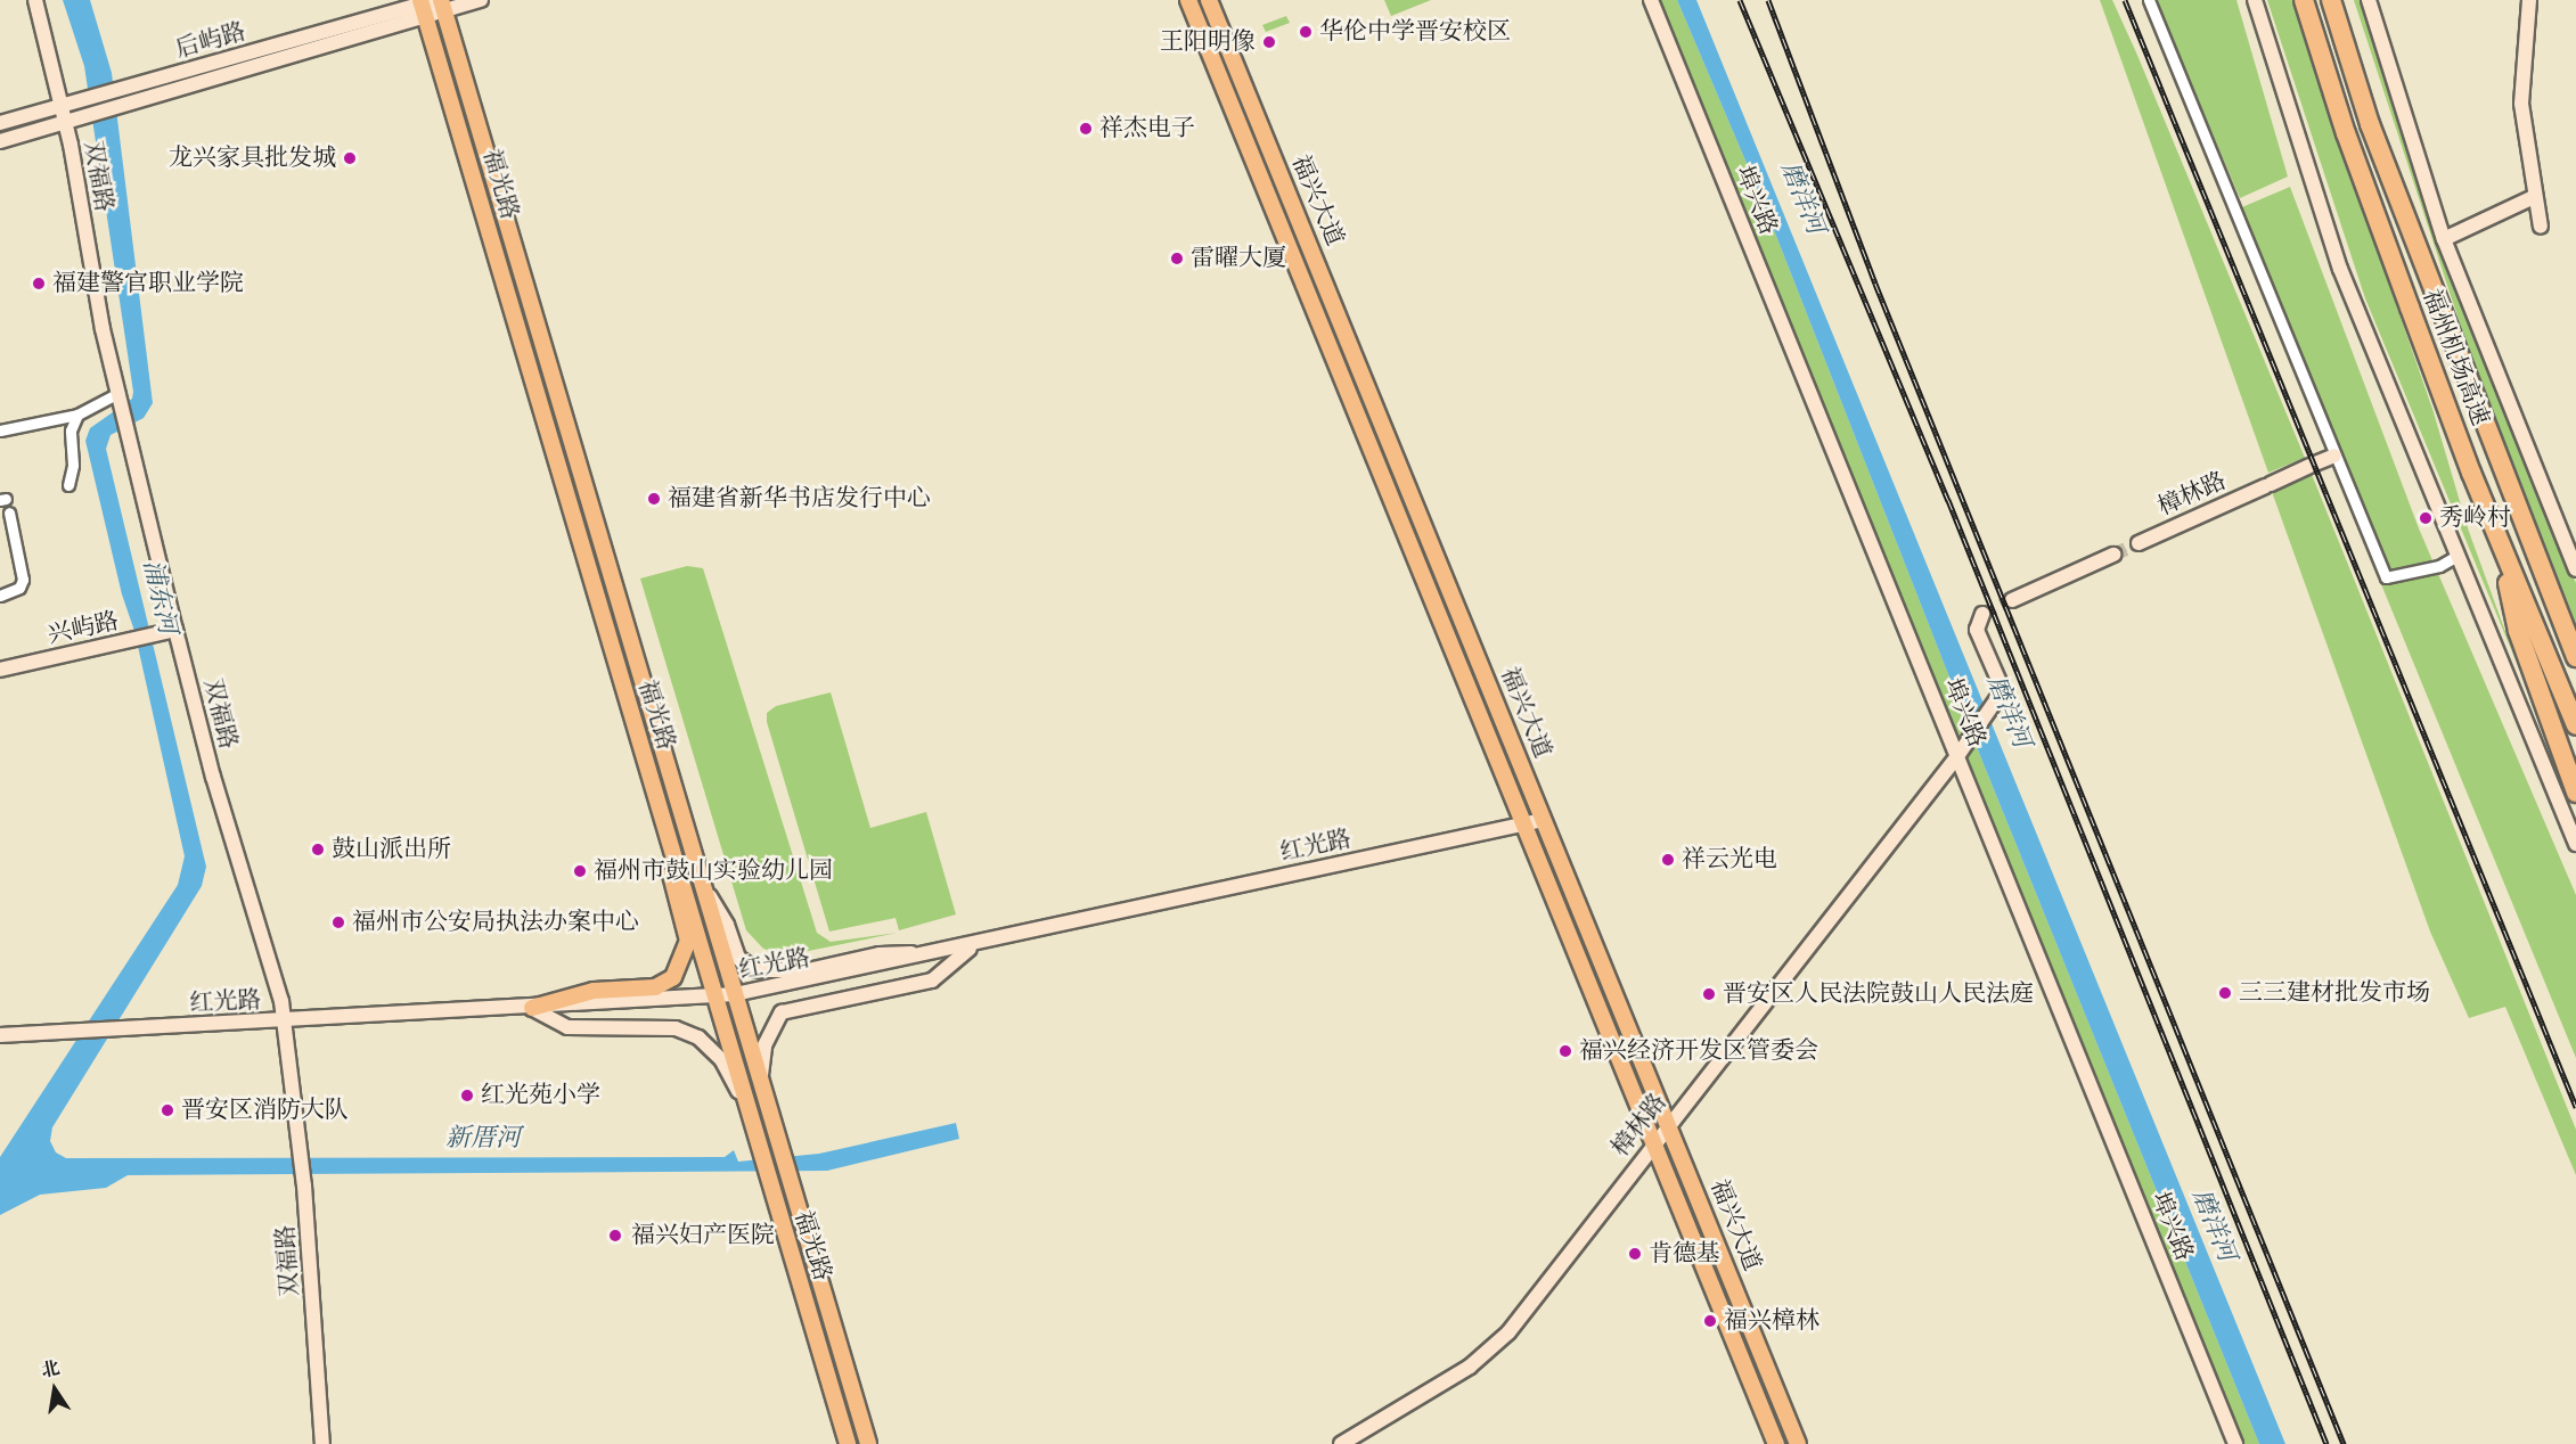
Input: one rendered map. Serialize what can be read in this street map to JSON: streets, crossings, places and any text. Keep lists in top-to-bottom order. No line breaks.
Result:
{"streets":{"highway":["福州机场高速"],"main road":["福光路","福兴大道"],"street":["后屿路","双福路","埠兴路","樟林路","兴屿路","红光路"]},"crossings":[["后屿路","双福路"],["后屿路","福光路"],["双福路","兴屿路"],["双福路","红光路"],["福光路","红光路"],["福兴大道","樟林路"],["福兴大道","红光路"],["埠兴路","樟林路"]],"water":["磨洋河","浦东河","新厝河"],"places":["华伦中学晋安校区","王阳明像","祥杰电子","龙兴家具批发城","雷曜大厦","福建警官职业学院","福建省新华书店发行中心","秀岭村","鼓山派出所","祥云光电","福州市鼓山实验幼儿园","福州市公安局执法办案中心","三三建材批发市场","晋安区人民法院鼓山人民法庭","福兴经济开发区管委会","红光苑小学","晋安区消防大队","福兴妇产医院","肯德基","福兴樟林"],"north":"top"}
